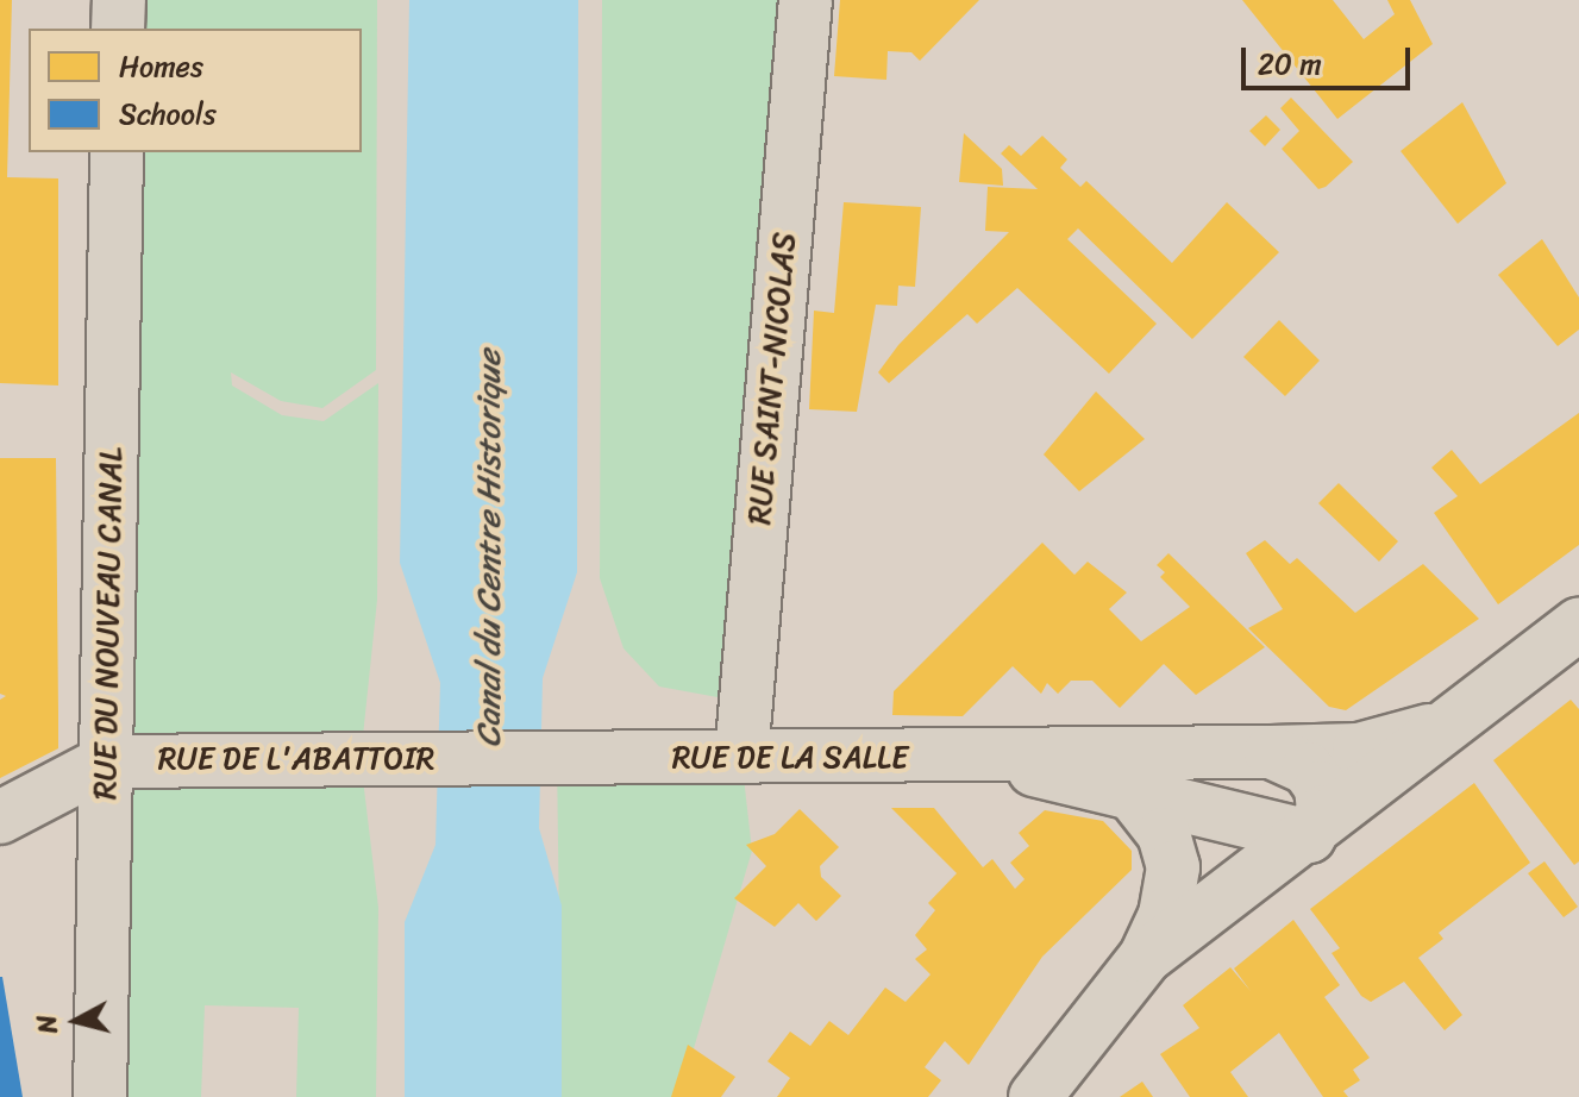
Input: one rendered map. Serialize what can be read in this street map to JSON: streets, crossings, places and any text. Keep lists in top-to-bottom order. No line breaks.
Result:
{"streets":{"street":["RUE SAINT-NICOLAS","RUE DU NOUVEAU CANAL","RUE DE LA SALLE","RUE DE L'ABATTOIR"]},"crossings":[["RUE SAINT-NICOLAS","RUE DE LA SALLE"],["RUE DU NOUVEAU CANAL","RUE DE L'ABATTOIR"],["RUE DE LA SALLE","RUE DE L'ABATTOIR"]],"water":["Canal du Centre Historique"],"legend":["Homes","Schools"],"scale_bar":"20 m","north":"left"}
